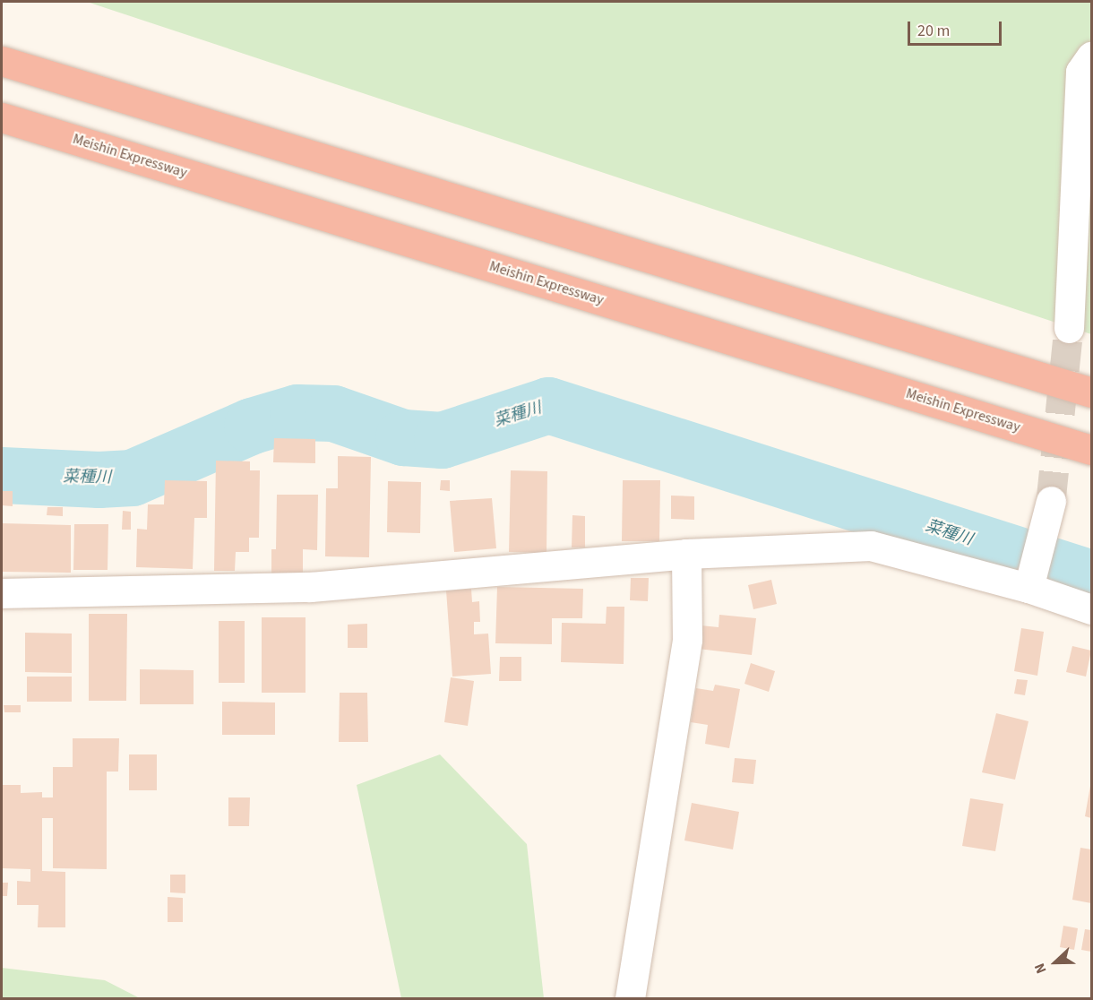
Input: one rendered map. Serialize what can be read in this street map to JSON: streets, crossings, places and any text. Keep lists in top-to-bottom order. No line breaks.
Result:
{"streets":{"highway":["Meishin Expressway"]},"water":["菜種川"],"scale_bar":"20 m","north":"left"}
